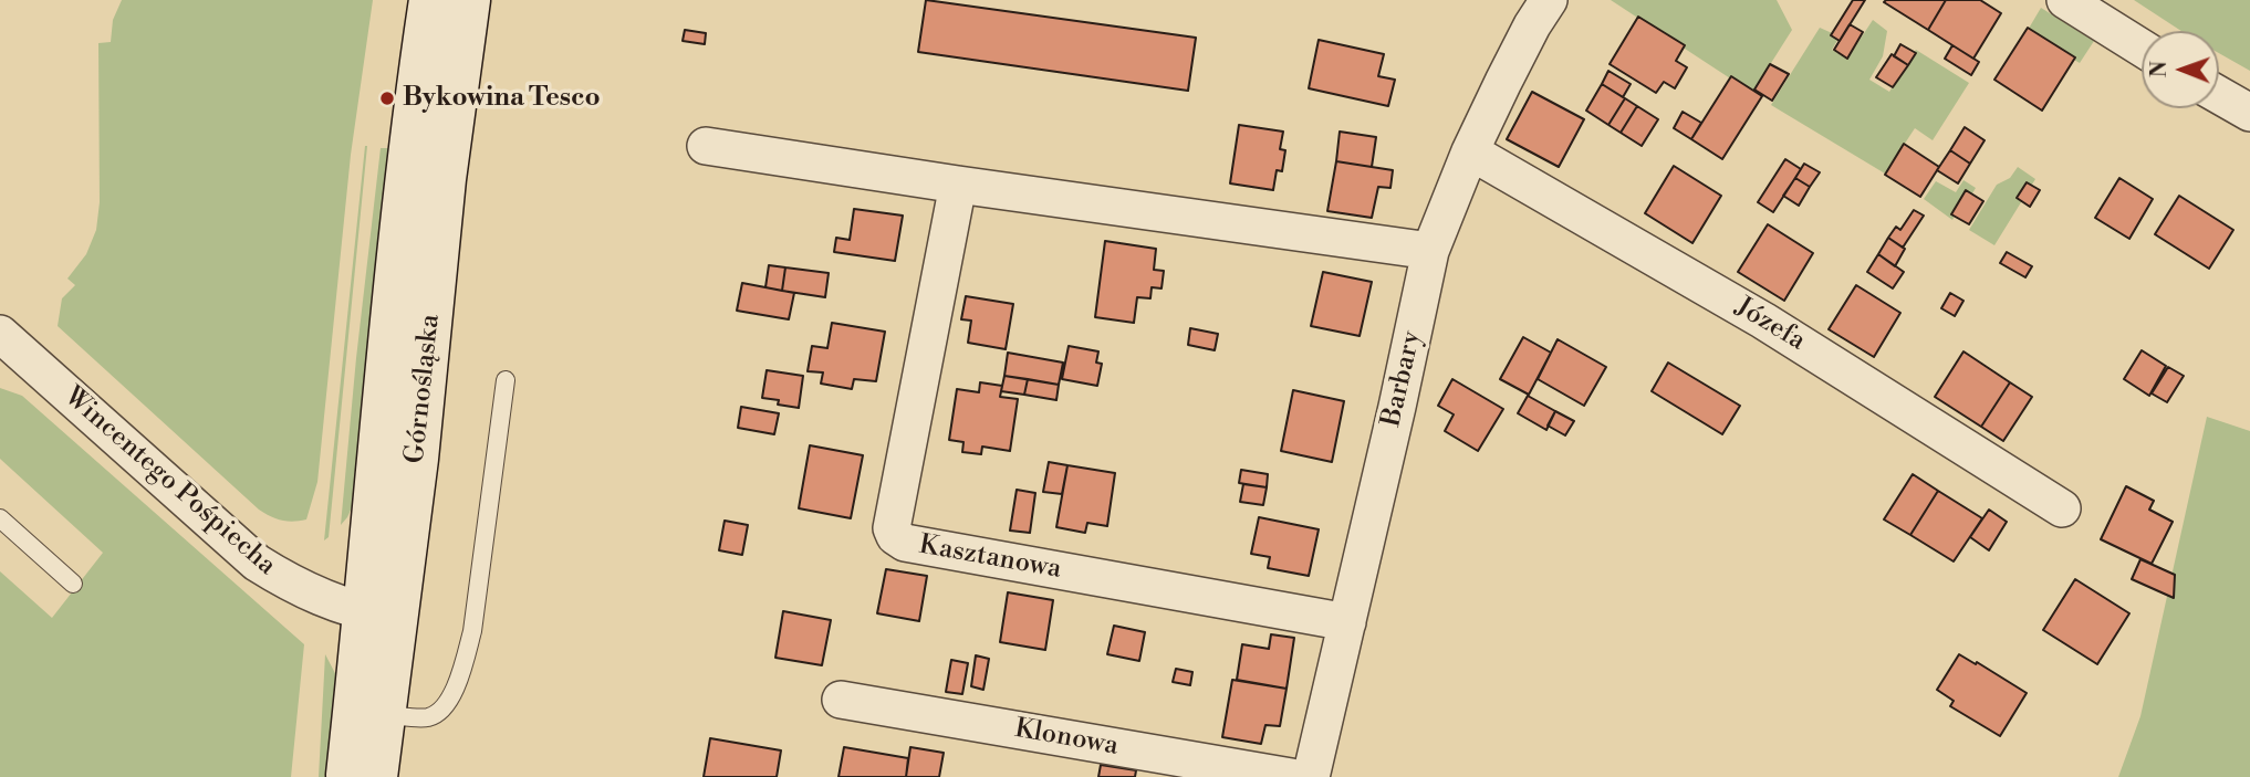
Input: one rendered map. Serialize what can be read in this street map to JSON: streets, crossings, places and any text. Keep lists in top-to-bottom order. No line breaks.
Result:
{"streets":{"street":["Józefa","Barbary","Górnośląska","Wincentego Pośpiecha","Kasztanowa","Klonowa"]},"crossings":[["Józefa","Barbary"],["Barbary","Kasztanowa"],["Górnośląska","Wincentego Pośpiecha"]],"places":["Bykowina Tesco"],"north":"left"}
